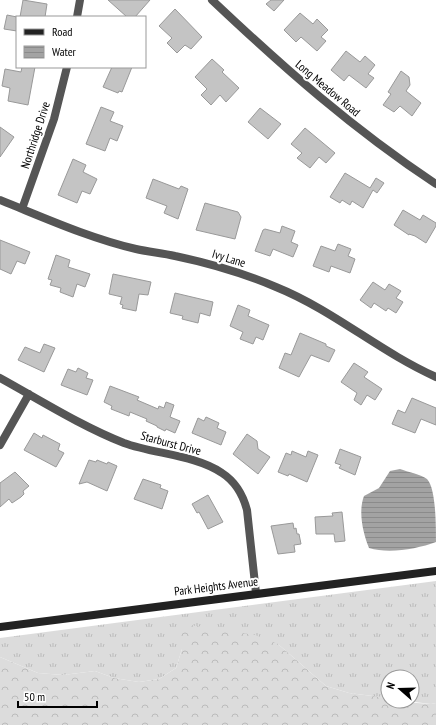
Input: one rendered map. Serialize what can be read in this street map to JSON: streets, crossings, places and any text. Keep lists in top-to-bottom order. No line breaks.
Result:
{"streets":{"main road":["Park Heights Avenue"],"street":["Long Meadow Road","Northridge Drive","Ivy Lane","Starburst Drive"]},"crossings":[["Northridge Drive","Ivy Lane"],["Starburst Drive","Park Heights Avenue"]],"legend":["Road","Water"],"scale_bar":"50 m","north":"left"}
